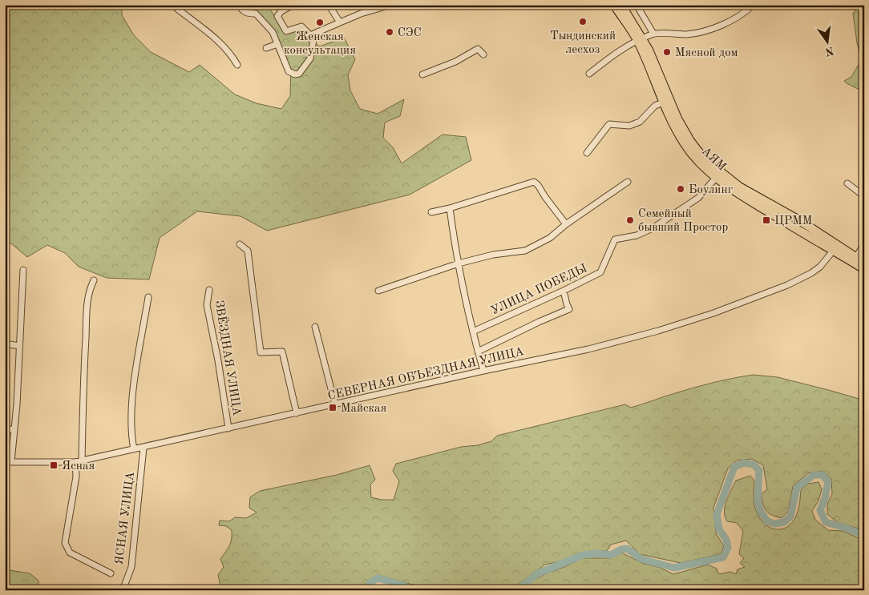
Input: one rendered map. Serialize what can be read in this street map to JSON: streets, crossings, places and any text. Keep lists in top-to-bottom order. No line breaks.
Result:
{"streets":{"highway":["АЯМ"],"street":["УЛИЦА ПОБЕДЫ","ЗВЁЗДНАЯ УЛИЦА","СЕВЕРНАЯ ОБЪЕЗДНАЯ УЛИЦА","ЯСНАЯ УЛИЦА"]},"crossings":[["АЯМ","УЛИЦА ПОБЕДЫ"],["АЯМ","СЕВЕРНАЯ ОБЪЕЗДНАЯ УЛИЦА"],["ЗВЁЗДНАЯ УЛИЦА","СЕВЕРНАЯ ОБЪЕЗДНАЯ УЛИЦА"],["СЕВЕРНАЯ ОБЪЕЗДНАЯ УЛИЦА","ЯСНАЯ УЛИЦА"]],"places":{"other":["Тындинский лесхоз","Женская консультация","СЭС","Мясной дом","Боулинг","Семейный бывший Простор"],"transit":["ЦРММ","Майская","Ясная"]},"north":"bottom"}
